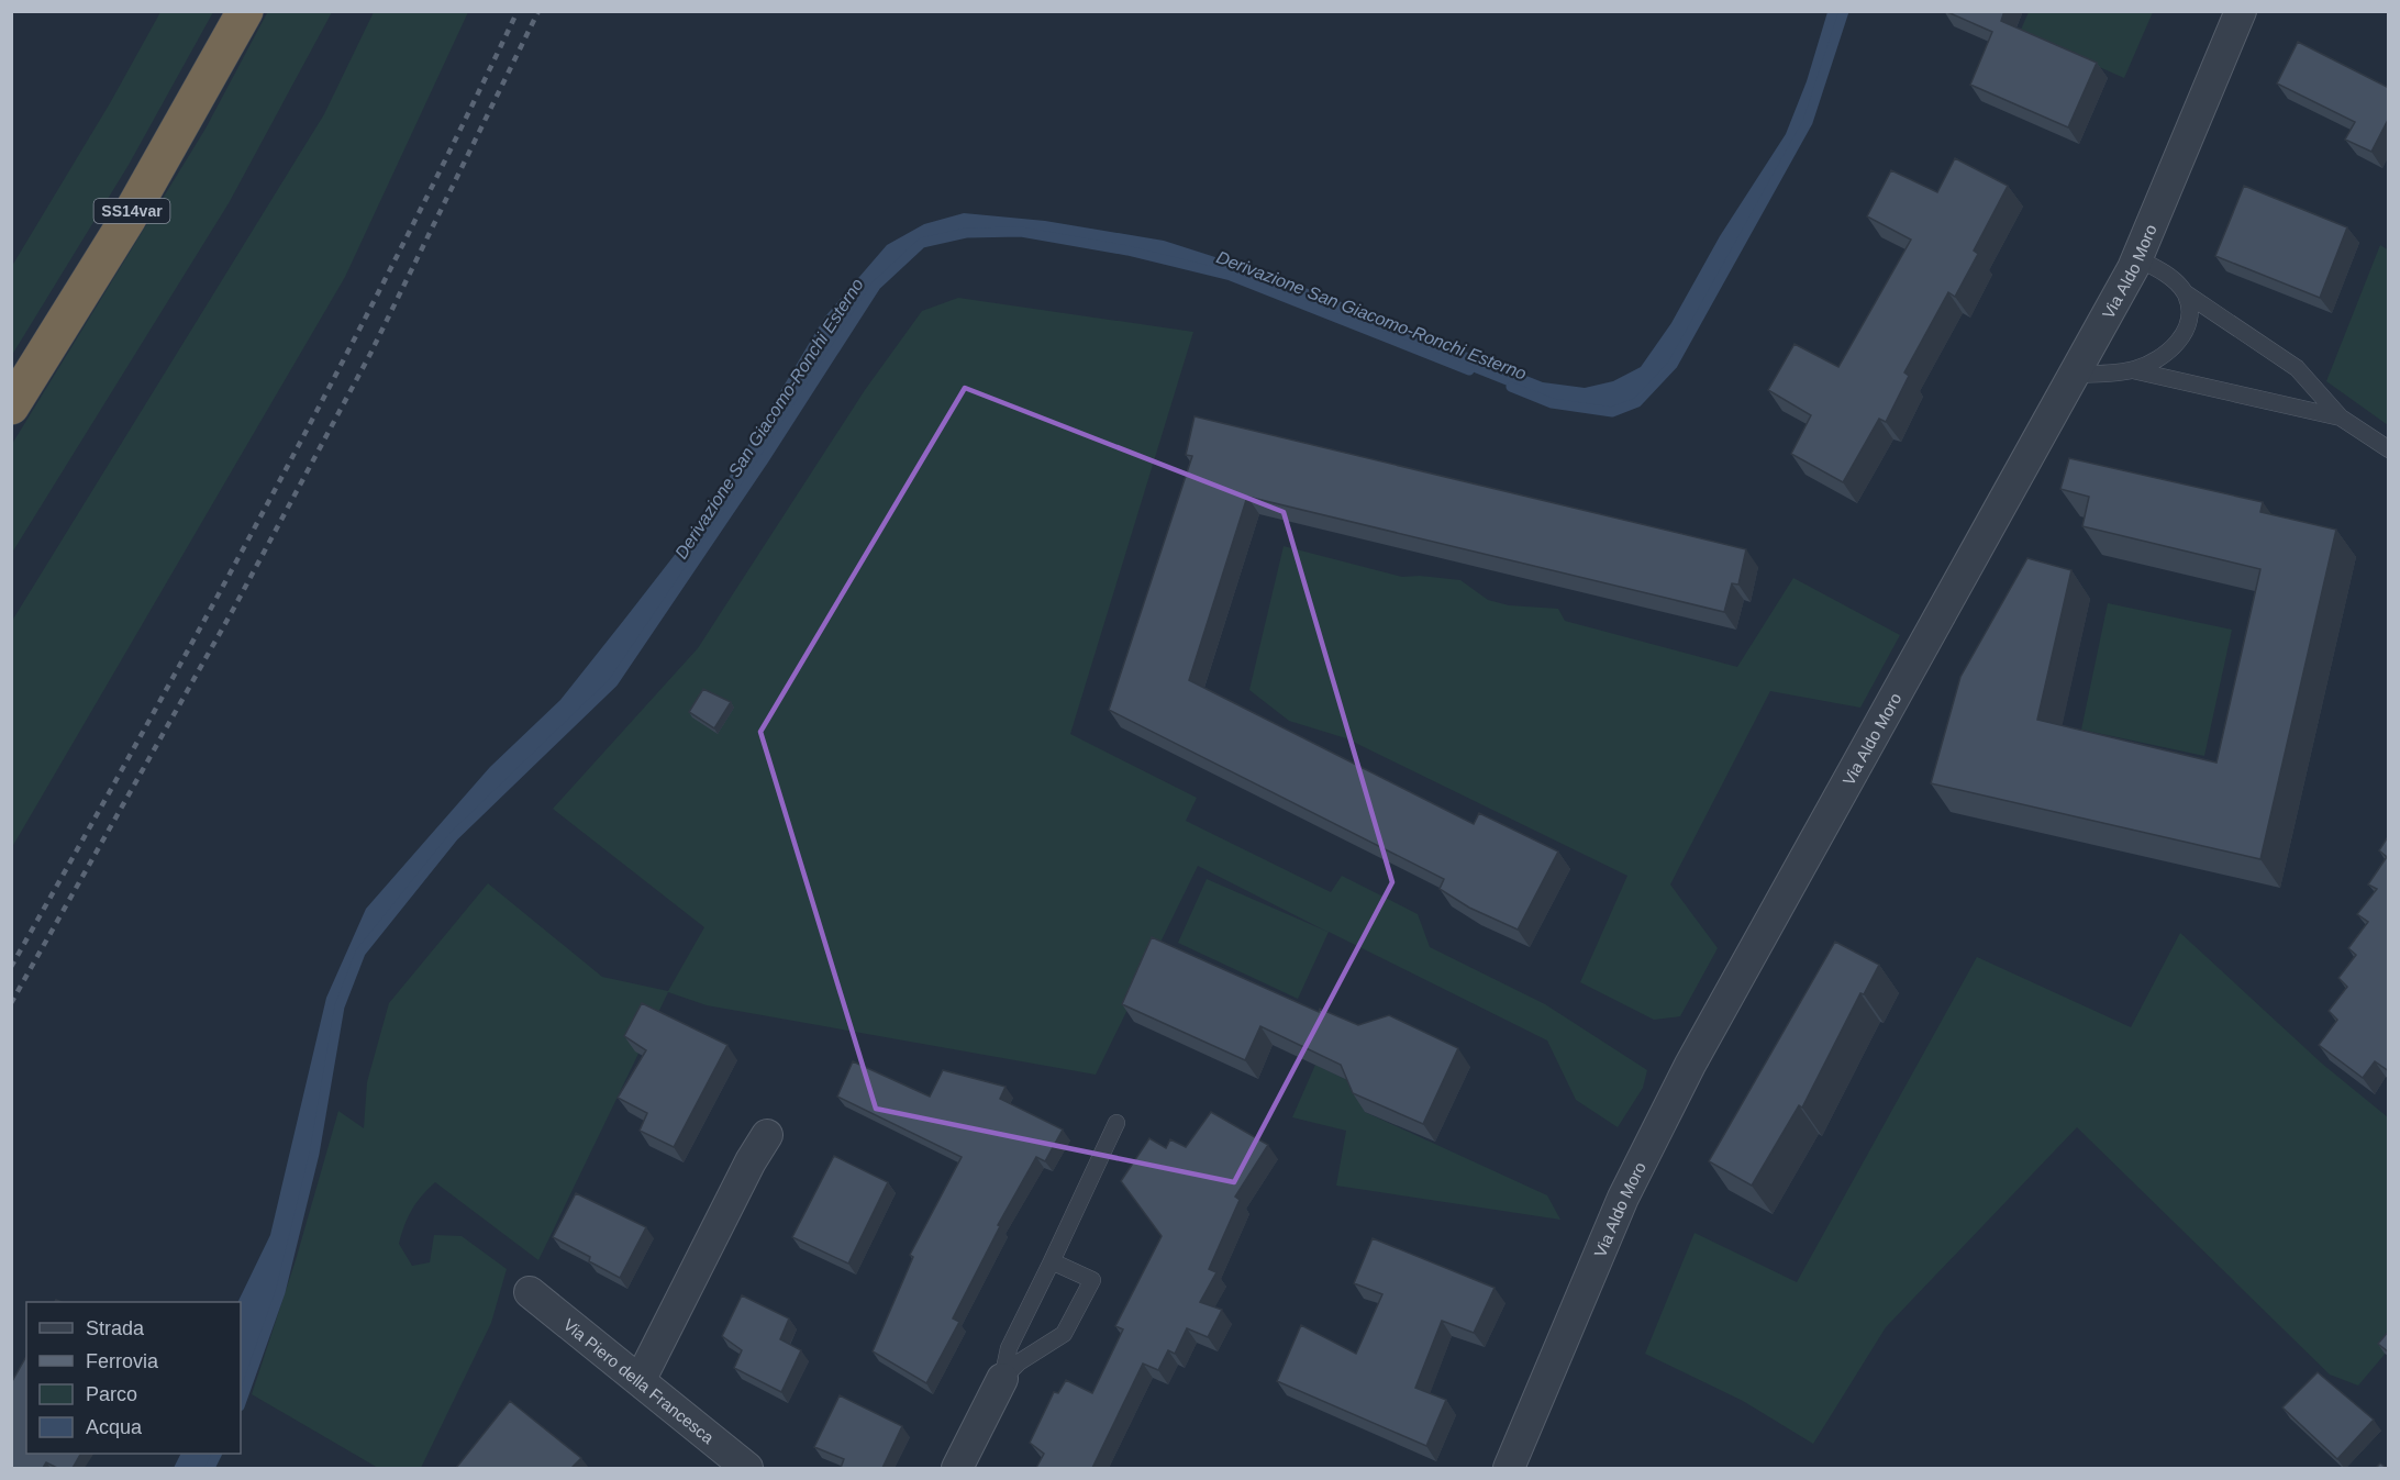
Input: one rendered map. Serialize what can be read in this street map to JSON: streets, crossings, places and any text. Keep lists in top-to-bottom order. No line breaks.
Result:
{"streets":{"highway":["SS14var"],"street":["Via Aldo Moro","Via Piero della Francesca"]},"water":["Derivazione San Giacomo-Ronchi Esterno"],"legend":["Strada","Ferrovia","Parco","Acqua"]}
